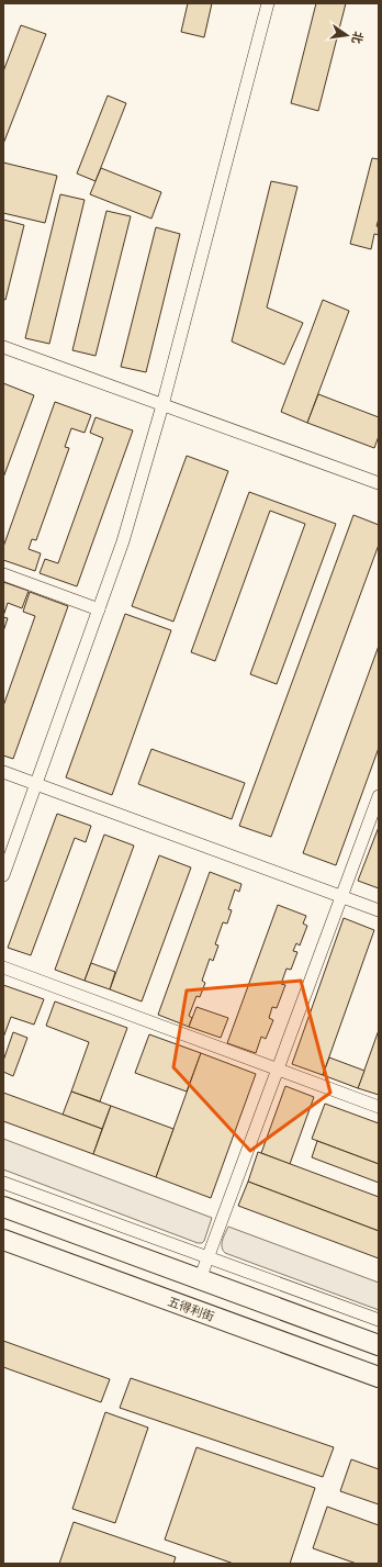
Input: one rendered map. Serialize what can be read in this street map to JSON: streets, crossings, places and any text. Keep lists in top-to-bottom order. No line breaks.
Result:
{"streets":{"main road":["五得利街"]},"north":"right"}
